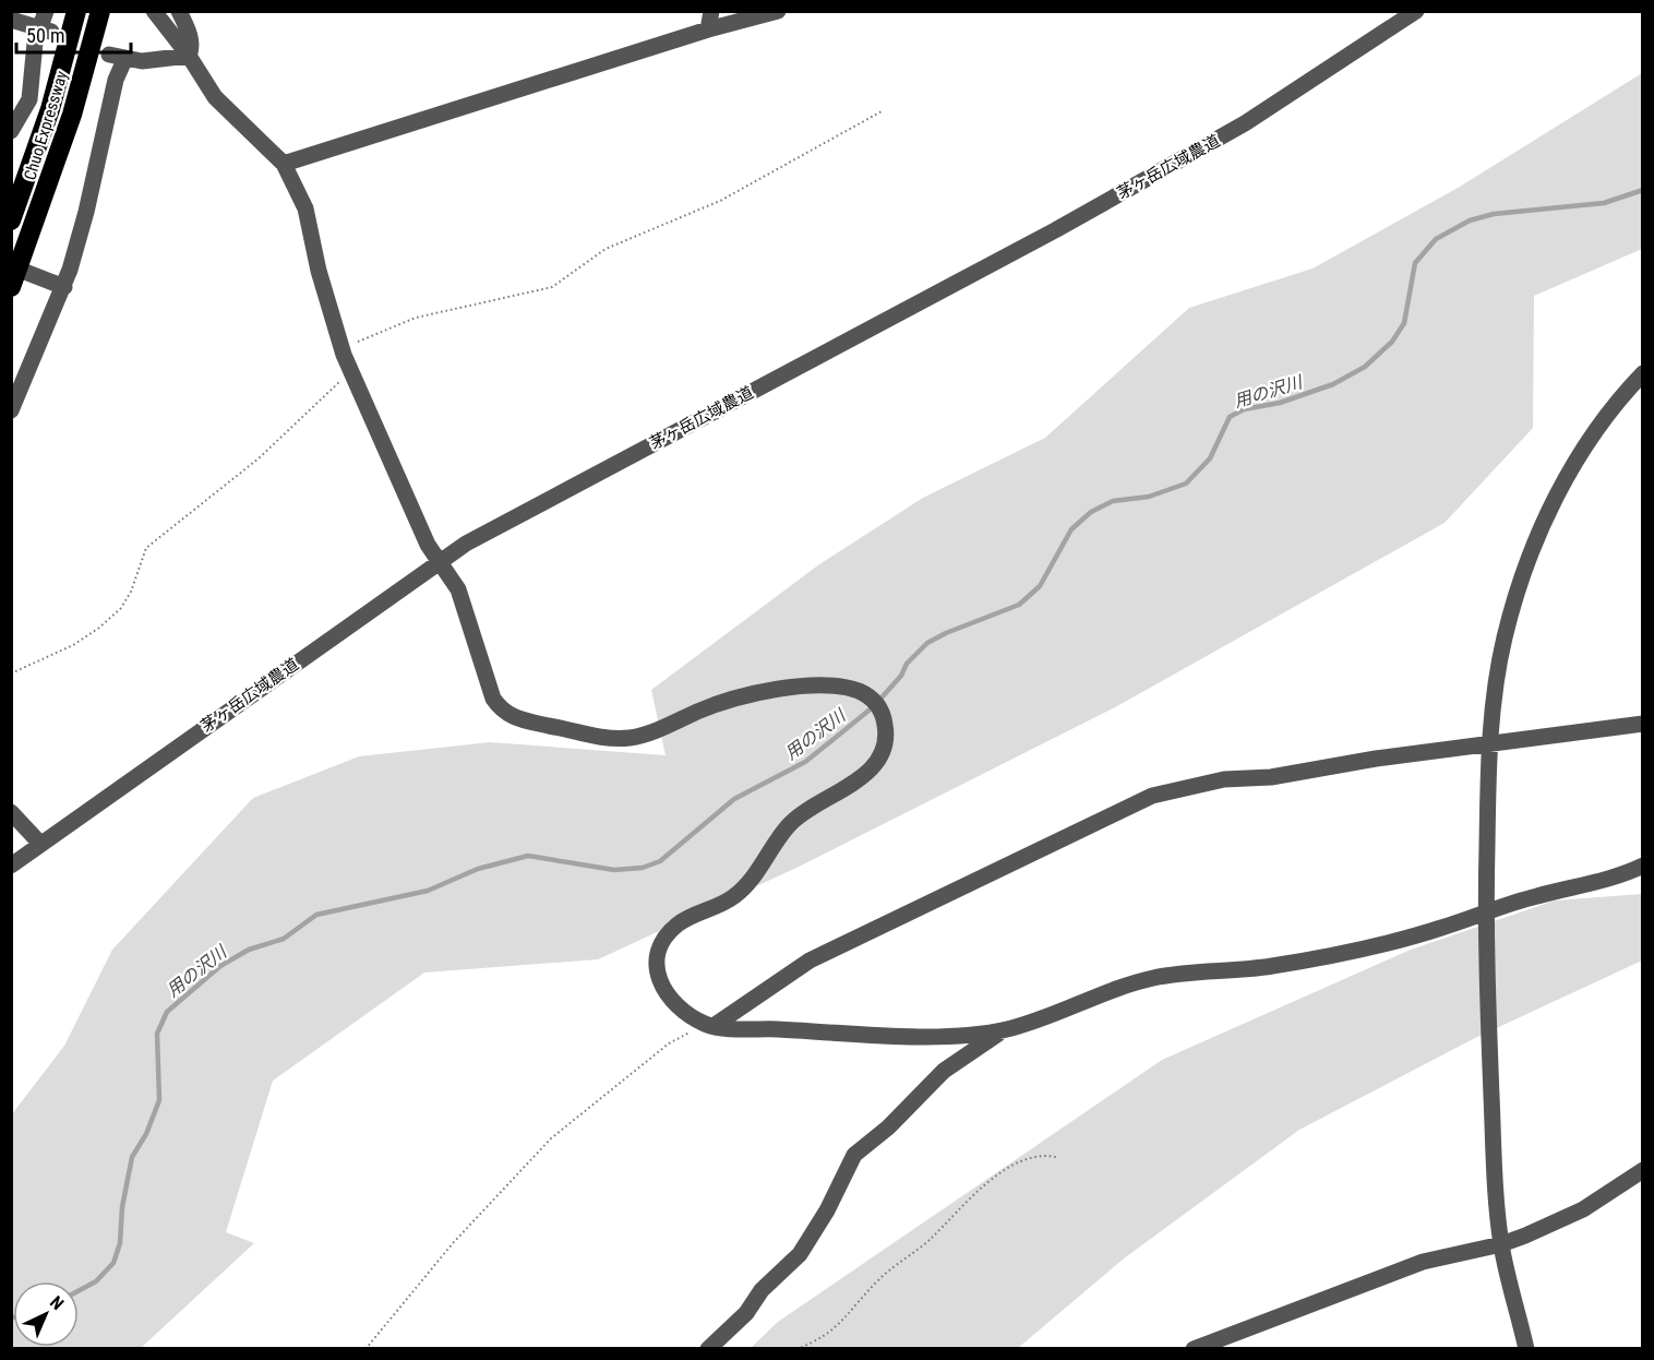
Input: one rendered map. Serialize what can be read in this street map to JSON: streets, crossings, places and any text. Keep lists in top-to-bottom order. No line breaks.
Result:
{"streets":{"highway":["Chuo Expressway"],"street":["茅ヶ岳広域農道"]},"water":["用の沢川"],"scale_bar":"50 m","north":"top right"}
